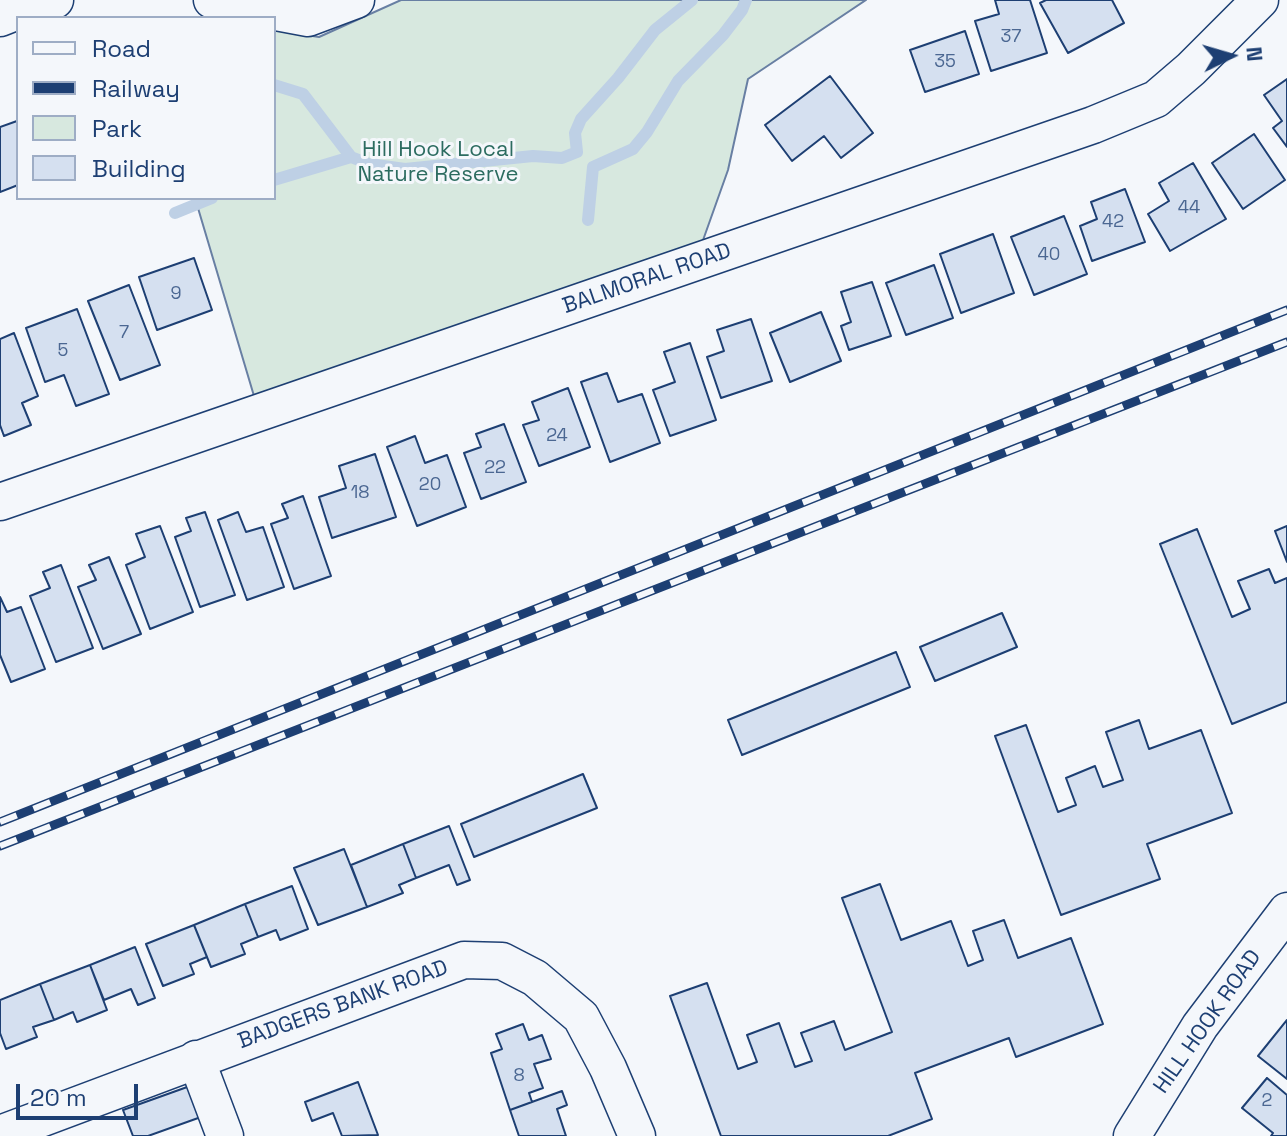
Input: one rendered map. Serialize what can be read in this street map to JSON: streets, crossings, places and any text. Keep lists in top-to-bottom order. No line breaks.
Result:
{"streets":{"street":["BALMORAL ROAD","BADGERS BANK ROAD","HILL HOOK ROAD"]},"parks":["Hill Hook Local Nature Reserve"],"house_numbers":["37","35","44","42","40","9","7","5","24","22","20","18","8","2"],"legend":["Road","Railway","Park","Building"],"scale_bar":"20 m","north":"right"}
